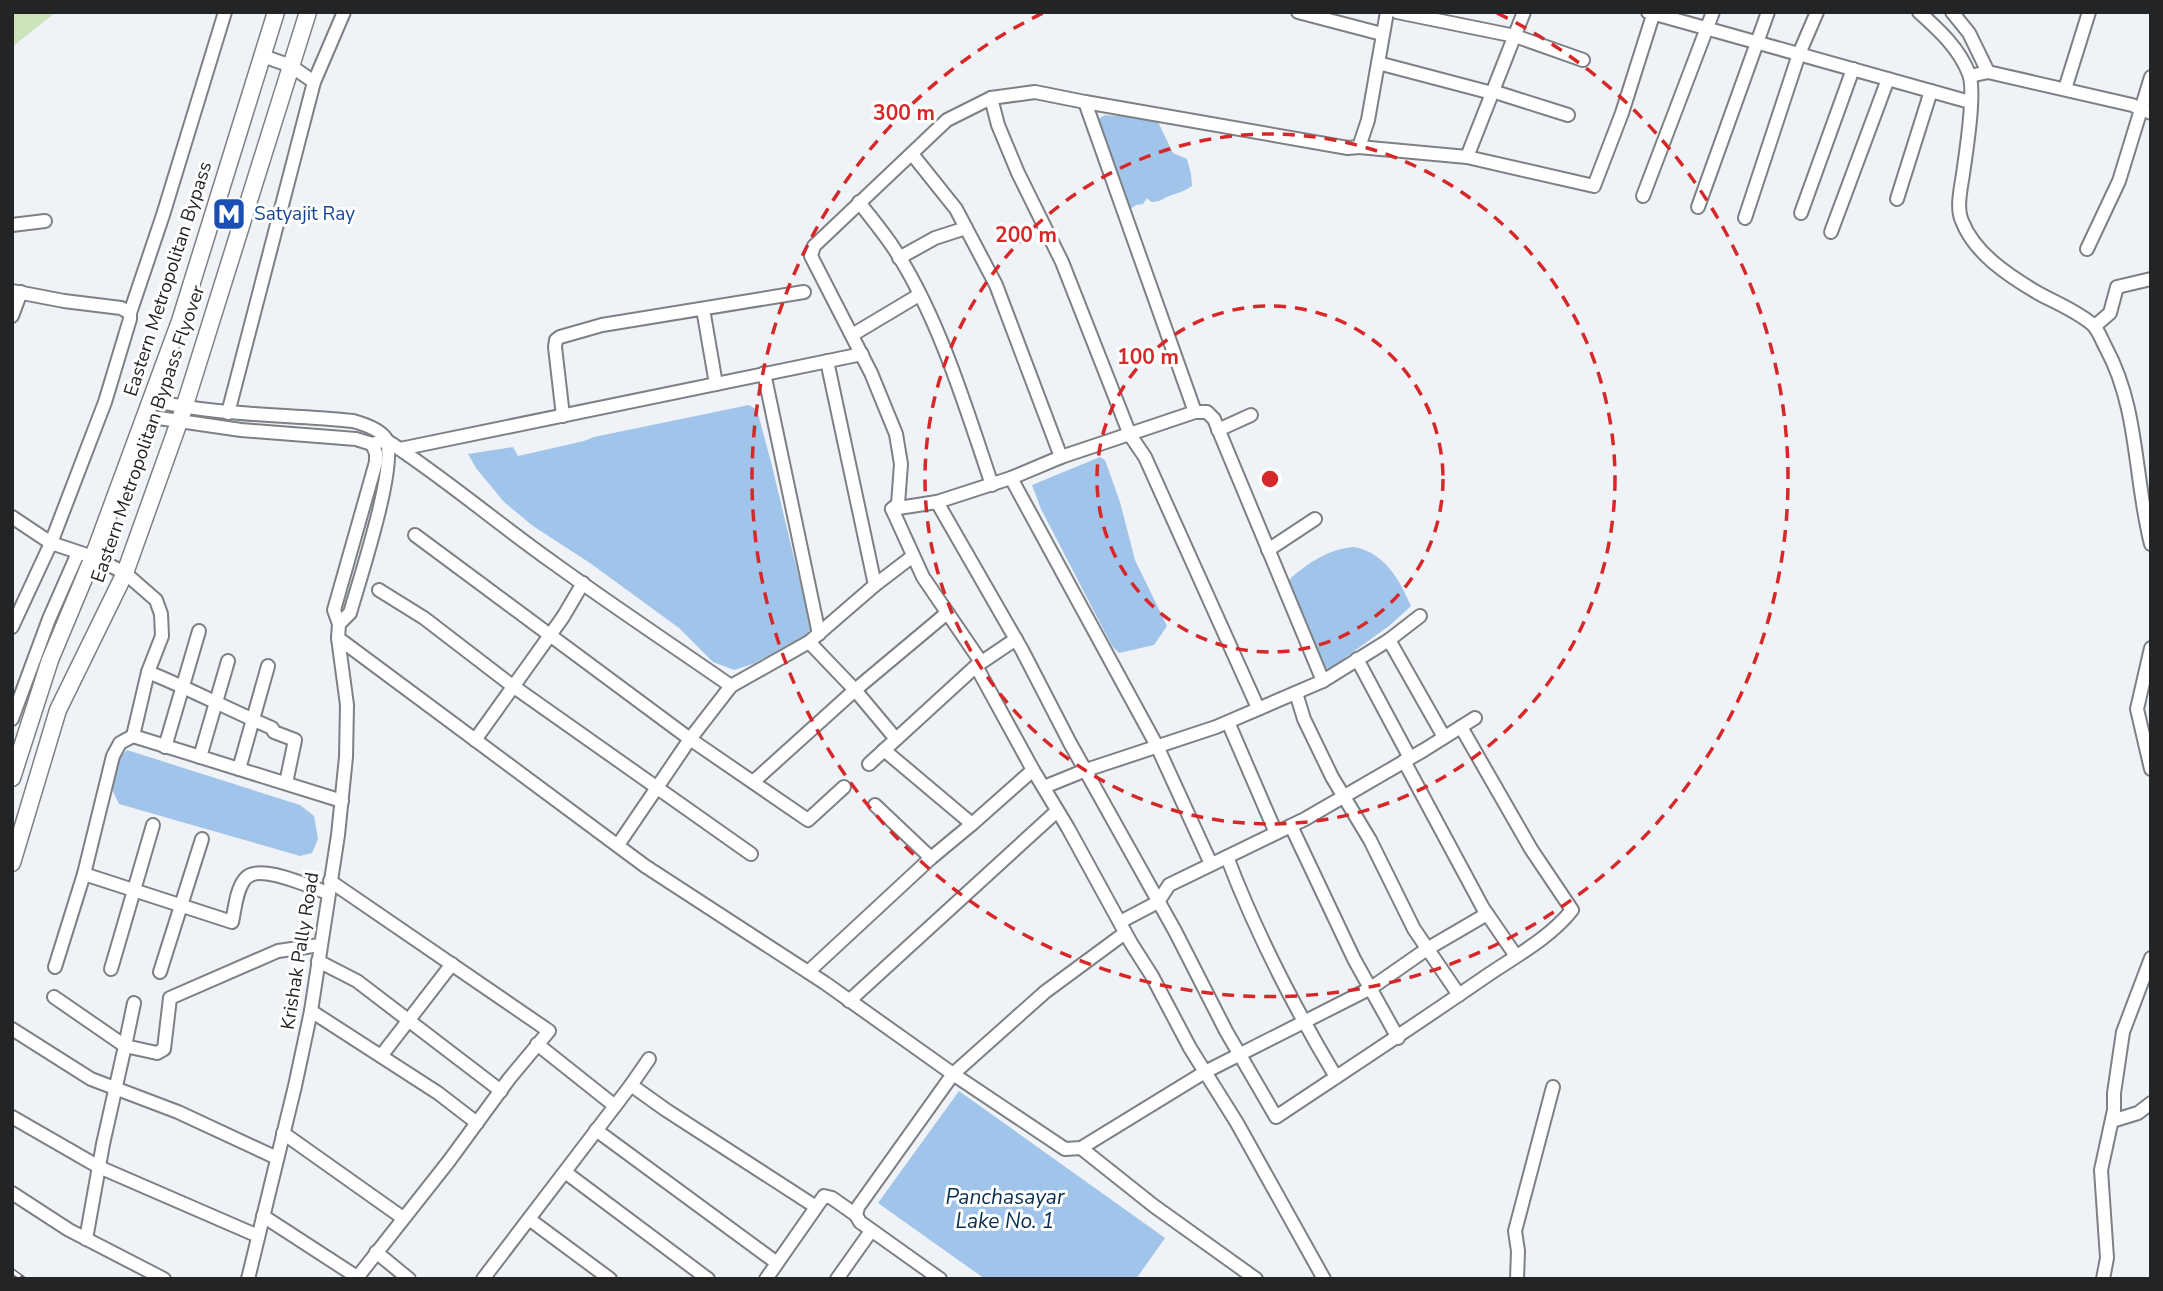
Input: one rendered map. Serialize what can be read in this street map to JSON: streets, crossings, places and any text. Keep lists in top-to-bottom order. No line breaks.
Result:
{"streets":{"main road":["Eastern Metropolitan Bypass","Eastern Metropolitan Bypass Flyover"],"street":["Krishak Pally Road"]},"crossings":[["Eastern Metropolitan Bypass","Eastern Metropolitan Bypass Flyover"]],"water":["Panchasayar Lake No. 1"],"places":{"metro station":["Satyajit Ray"]},"rings":["300 m","200 m","100 m"]}
